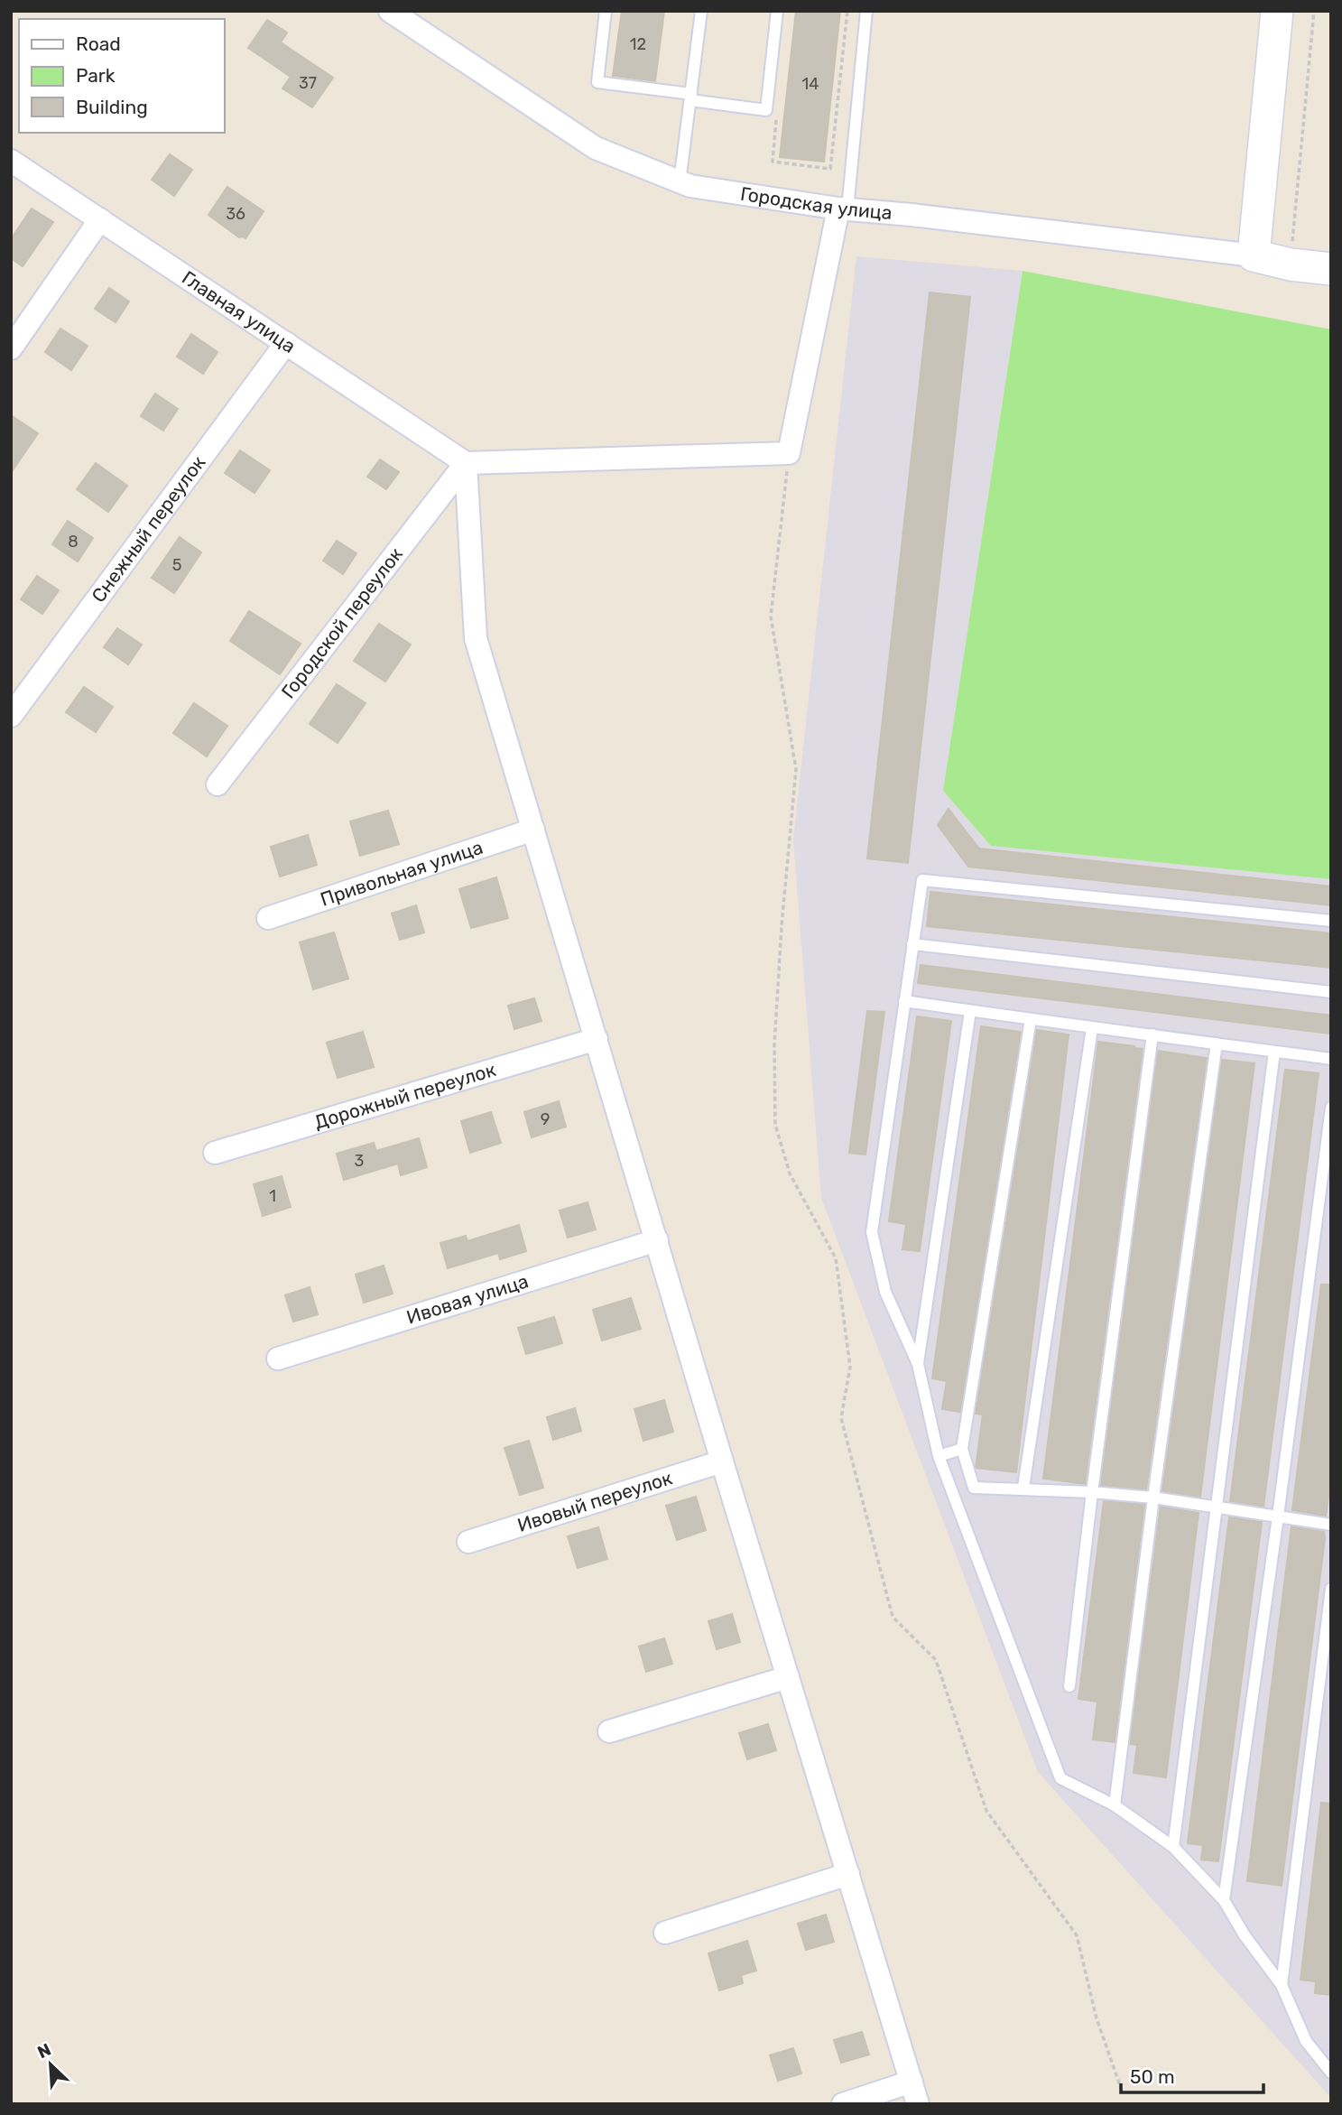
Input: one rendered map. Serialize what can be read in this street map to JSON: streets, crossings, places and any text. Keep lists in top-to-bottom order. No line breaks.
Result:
{"streets":{"main road":["Городская улица"],"street":["Главная улица","Снежный переулок","Городской переулок","Привольная улица","Дорожный переулок","Ивовая улица","Ивовый переулок"]},"crossings":[["Главная улица","Снежный переулок"],["Главная улица","Городской переулок"]],"house_numbers":["12","37","14","36","8","5","9","3","1"],"legend":["Road","Park","Building"],"scale_bar":"50 m","north":"top left"}
